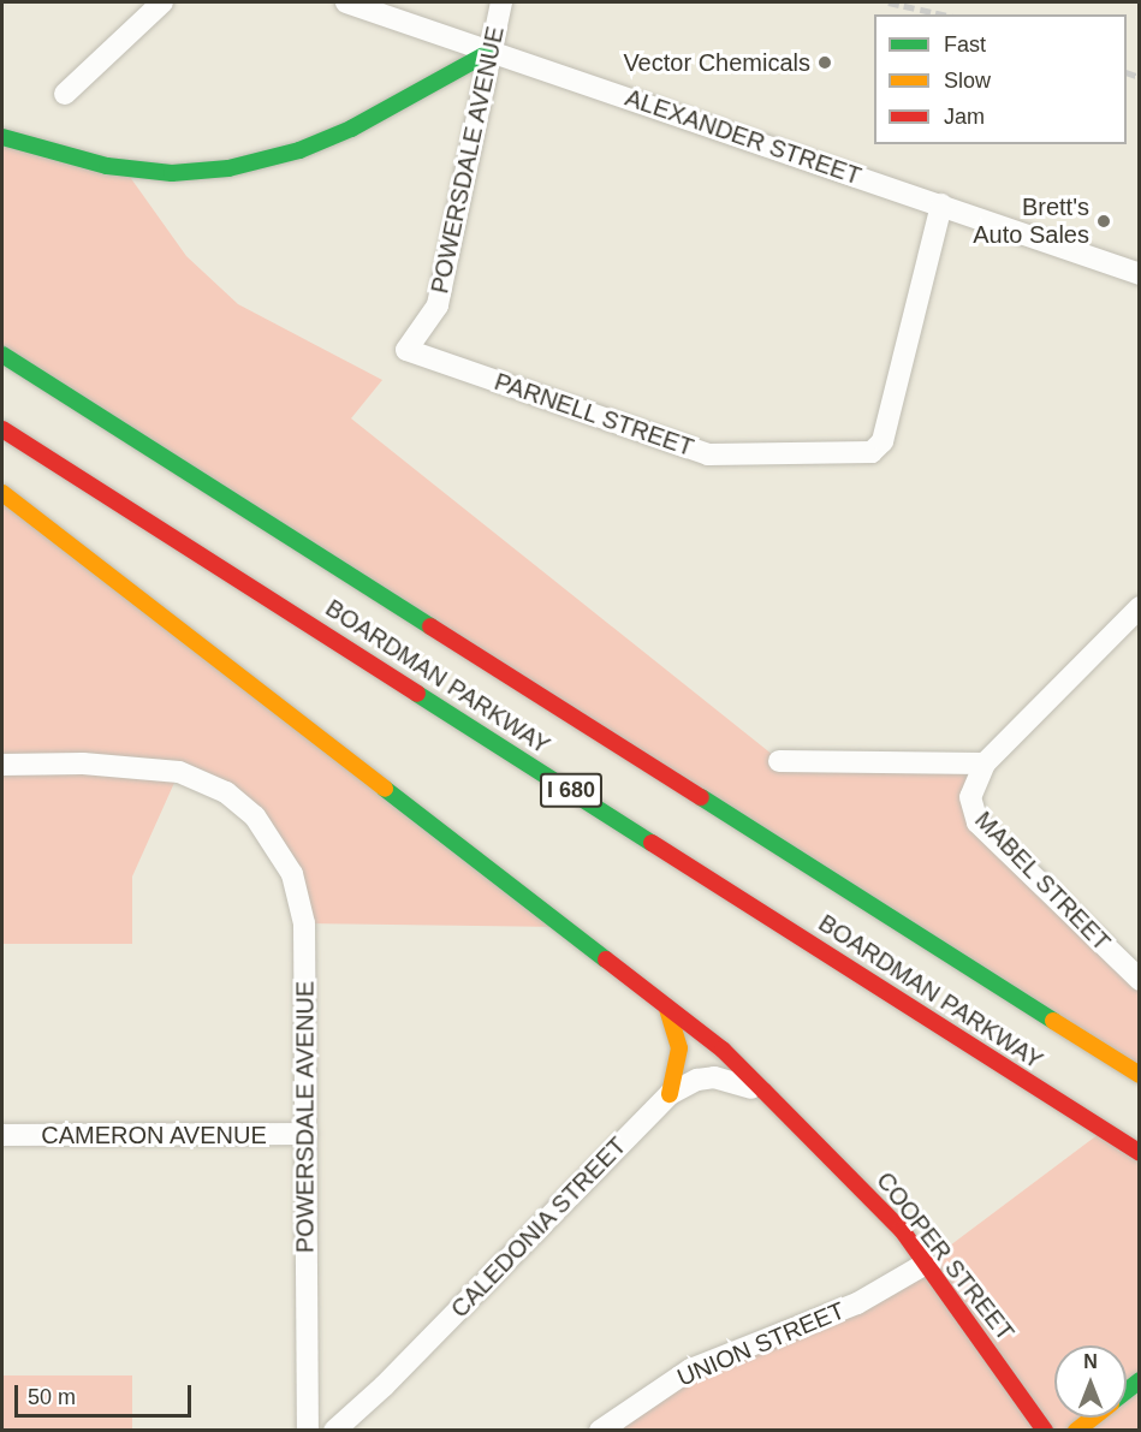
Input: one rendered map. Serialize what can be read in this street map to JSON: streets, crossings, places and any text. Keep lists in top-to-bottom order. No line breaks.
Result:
{"streets":{"main road":["BOARDMAN PARKWAY","I 680","COOPER STREET"],"street":["ALEXANDER STREET","POWERSDALE AVENUE","PARNELL STREET","MABEL STREET","CAMERON AVENUE","CALEDONIA STREET","UNION STREET"]},"crossings":[["ALEXANDER STREET","POWERSDALE AVENUE"],["ALEXANDER STREET","PARNELL STREET"],["POWERSDALE AVENUE","PARNELL STREET"],["POWERSDALE AVENUE","CAMERON AVENUE"],["CALEDONIA STREET","COOPER STREET"],["COOPER STREET","UNION STREET"]],"places":["Vector Chemicals","Brett's Auto Sales"],"legend":["Fast","Slow","Jam"],"scale_bar":"50 m","north":"top"}
